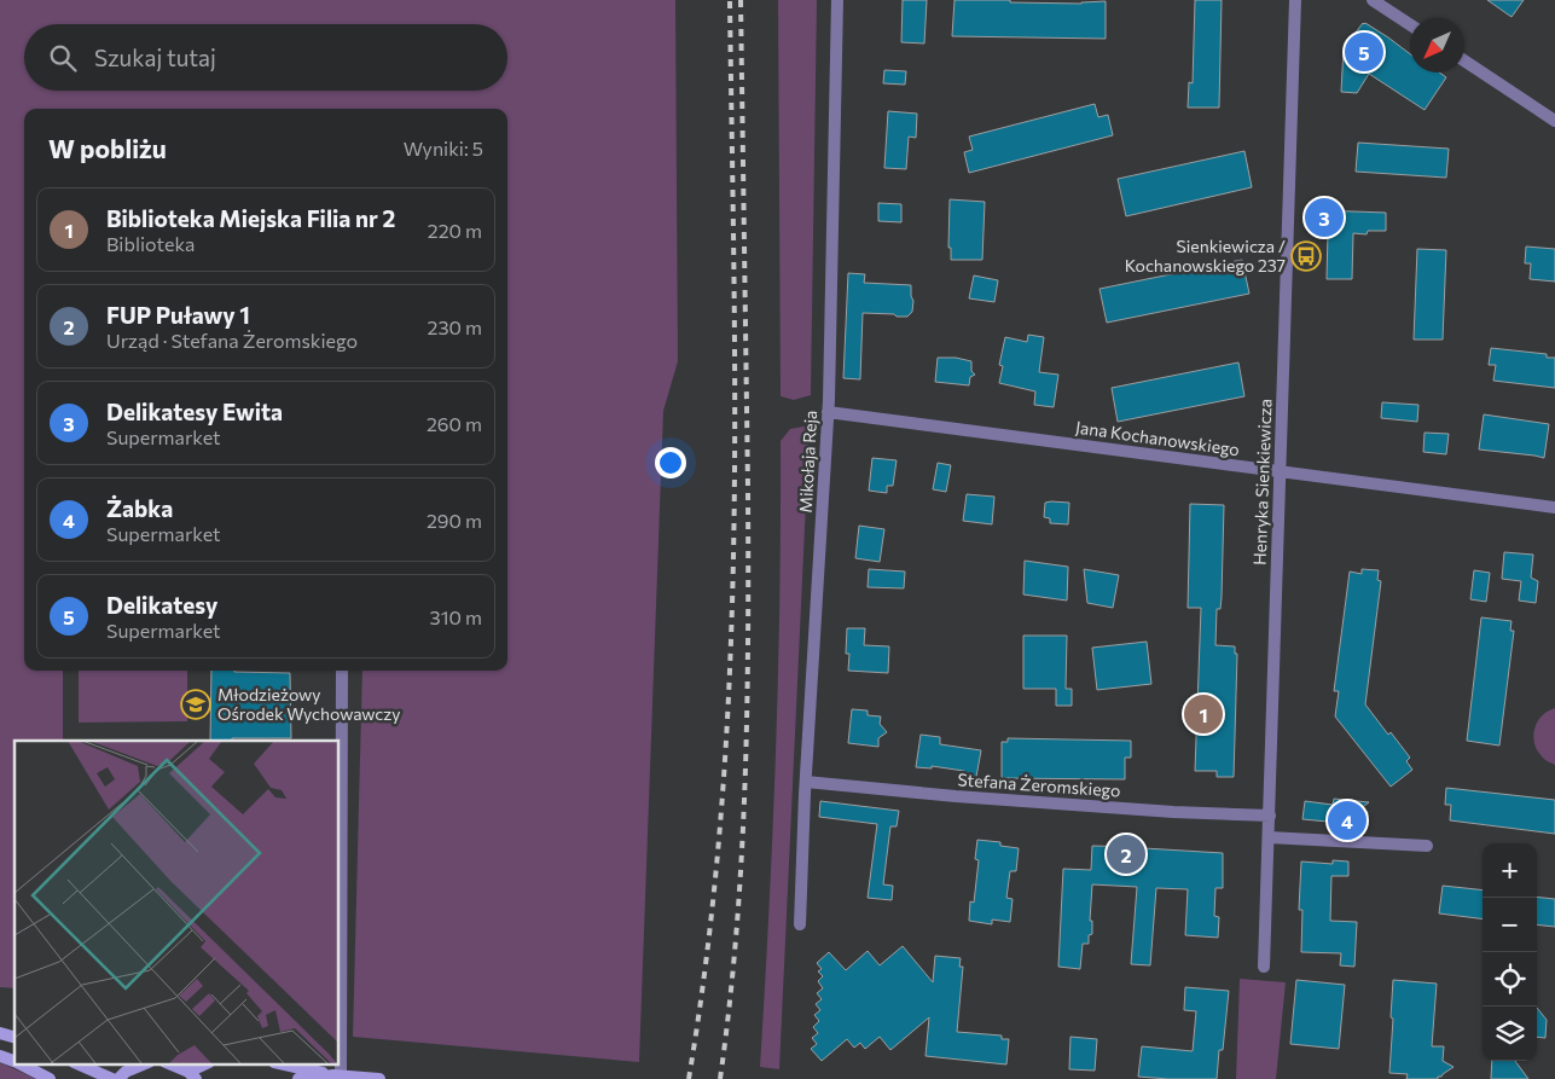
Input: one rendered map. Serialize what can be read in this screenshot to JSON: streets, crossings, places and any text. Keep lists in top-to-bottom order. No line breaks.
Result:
{"streets":{"street":["Jana Kochanowskiego","Mikołaja Reja","Henryka Sienkiewicza","Stefana Żeromskiego"]},"crossings":[["Jana Kochanowskiego","Mikołaja Reja"],["Jana Kochanowskiego","Henryka Sienkiewicza"],["Mikołaja Reja","Stefana Żeromskiego"],["Henryka Sienkiewicza","Stefana Żeromskiego"]],"places":{"bus stop":["Sienkiewicza / Kochanowskiego 237"],"school or university":["Młodzieżowy Ośrodek Wychowawczy"]},"north":"bottom left","page":{"search":"Szukaj tutaj","pins":["5","3","1","4","2"],"heading":["W pobliżu","Wyniki: 5"],"list":[{"mark":"1","name":"Biblioteka Miejska Filia nr 2","note":"Biblioteka","value":"220 m"},{"mark":"2","name":"FUP Puławy 1","note":"Urząd · Stefana Żeromskiego","value":"230 m"},{"mark":"3","name":"Delikatesy Ewita","note":"Supermarket","value":"260 m"},{"mark":"4","name":"Żabka","note":"Supermarket","value":"290 m"},{"mark":"5","name":"Delikatesy","note":"Supermarket","value":"310 m"}],"map_buttons":["+","−"]}}
